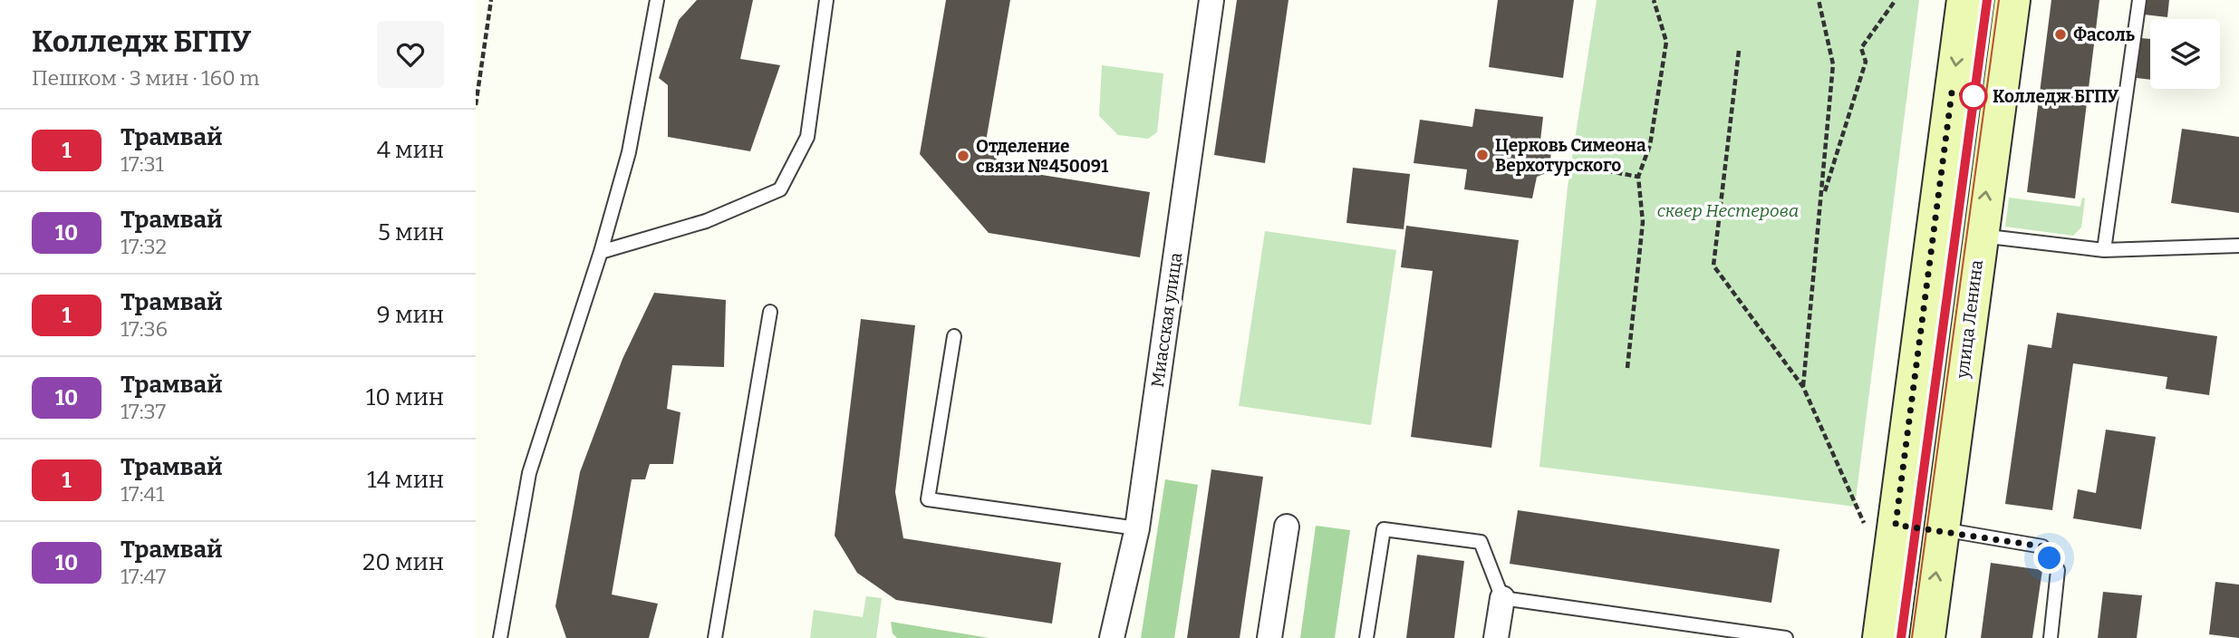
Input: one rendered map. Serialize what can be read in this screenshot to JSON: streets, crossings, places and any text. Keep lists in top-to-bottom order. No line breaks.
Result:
{"streets":{"street":["улица Ленина","Миасская улица"]},"parks":["сквер Нестерова"],"places":["Фасоль","Колледж БГПУ","Церковь Симеона Верхотурского","Отделение связи №450091"],"lines":["tram line 1"],"page":{"heading":["Колледж БГПУ","Пешком · 3 мин · 160 m"],"list":[{"mark":"1","name":"Трамвай","note":"17:31","value":"4 мин"},{"mark":"10","name":"Трамвай","note":"17:32","value":"5 мин"},{"mark":"1","name":"Трамвай","note":"17:36","value":"9 мин"},{"mark":"10","name":"Трамвай","note":"17:37","value":"10 мин"},{"mark":"1","name":"Трамвай","note":"17:41","value":"14 мин"},{"mark":"10","name":"Трамвай","note":"17:47","value":"20 мин"}]}}
